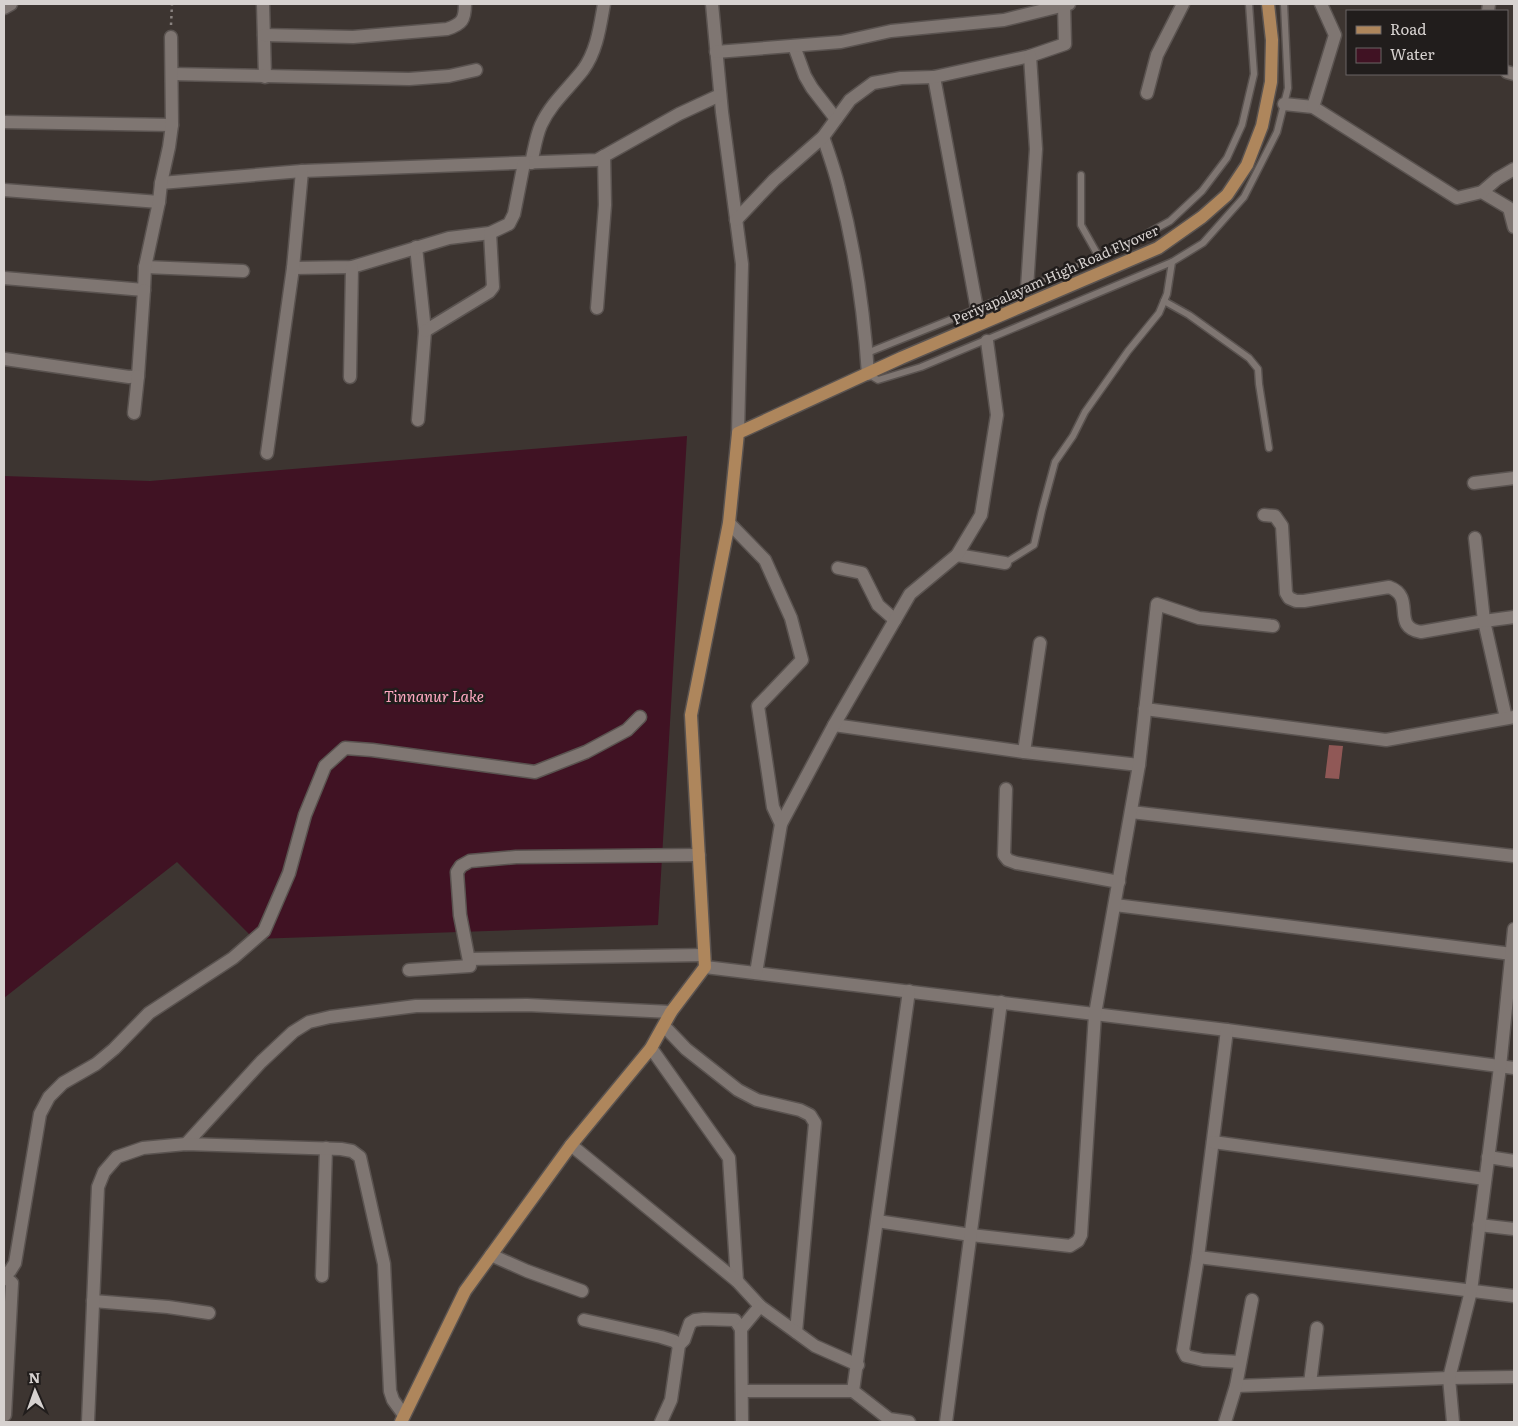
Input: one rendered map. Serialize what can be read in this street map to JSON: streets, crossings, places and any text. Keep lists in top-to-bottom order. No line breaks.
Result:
{"streets":{"main road":["Periyapalayam High Road Flyover"]},"water":["Tinnanur Lake"],"legend":["Road","Water"],"north":"top"}
